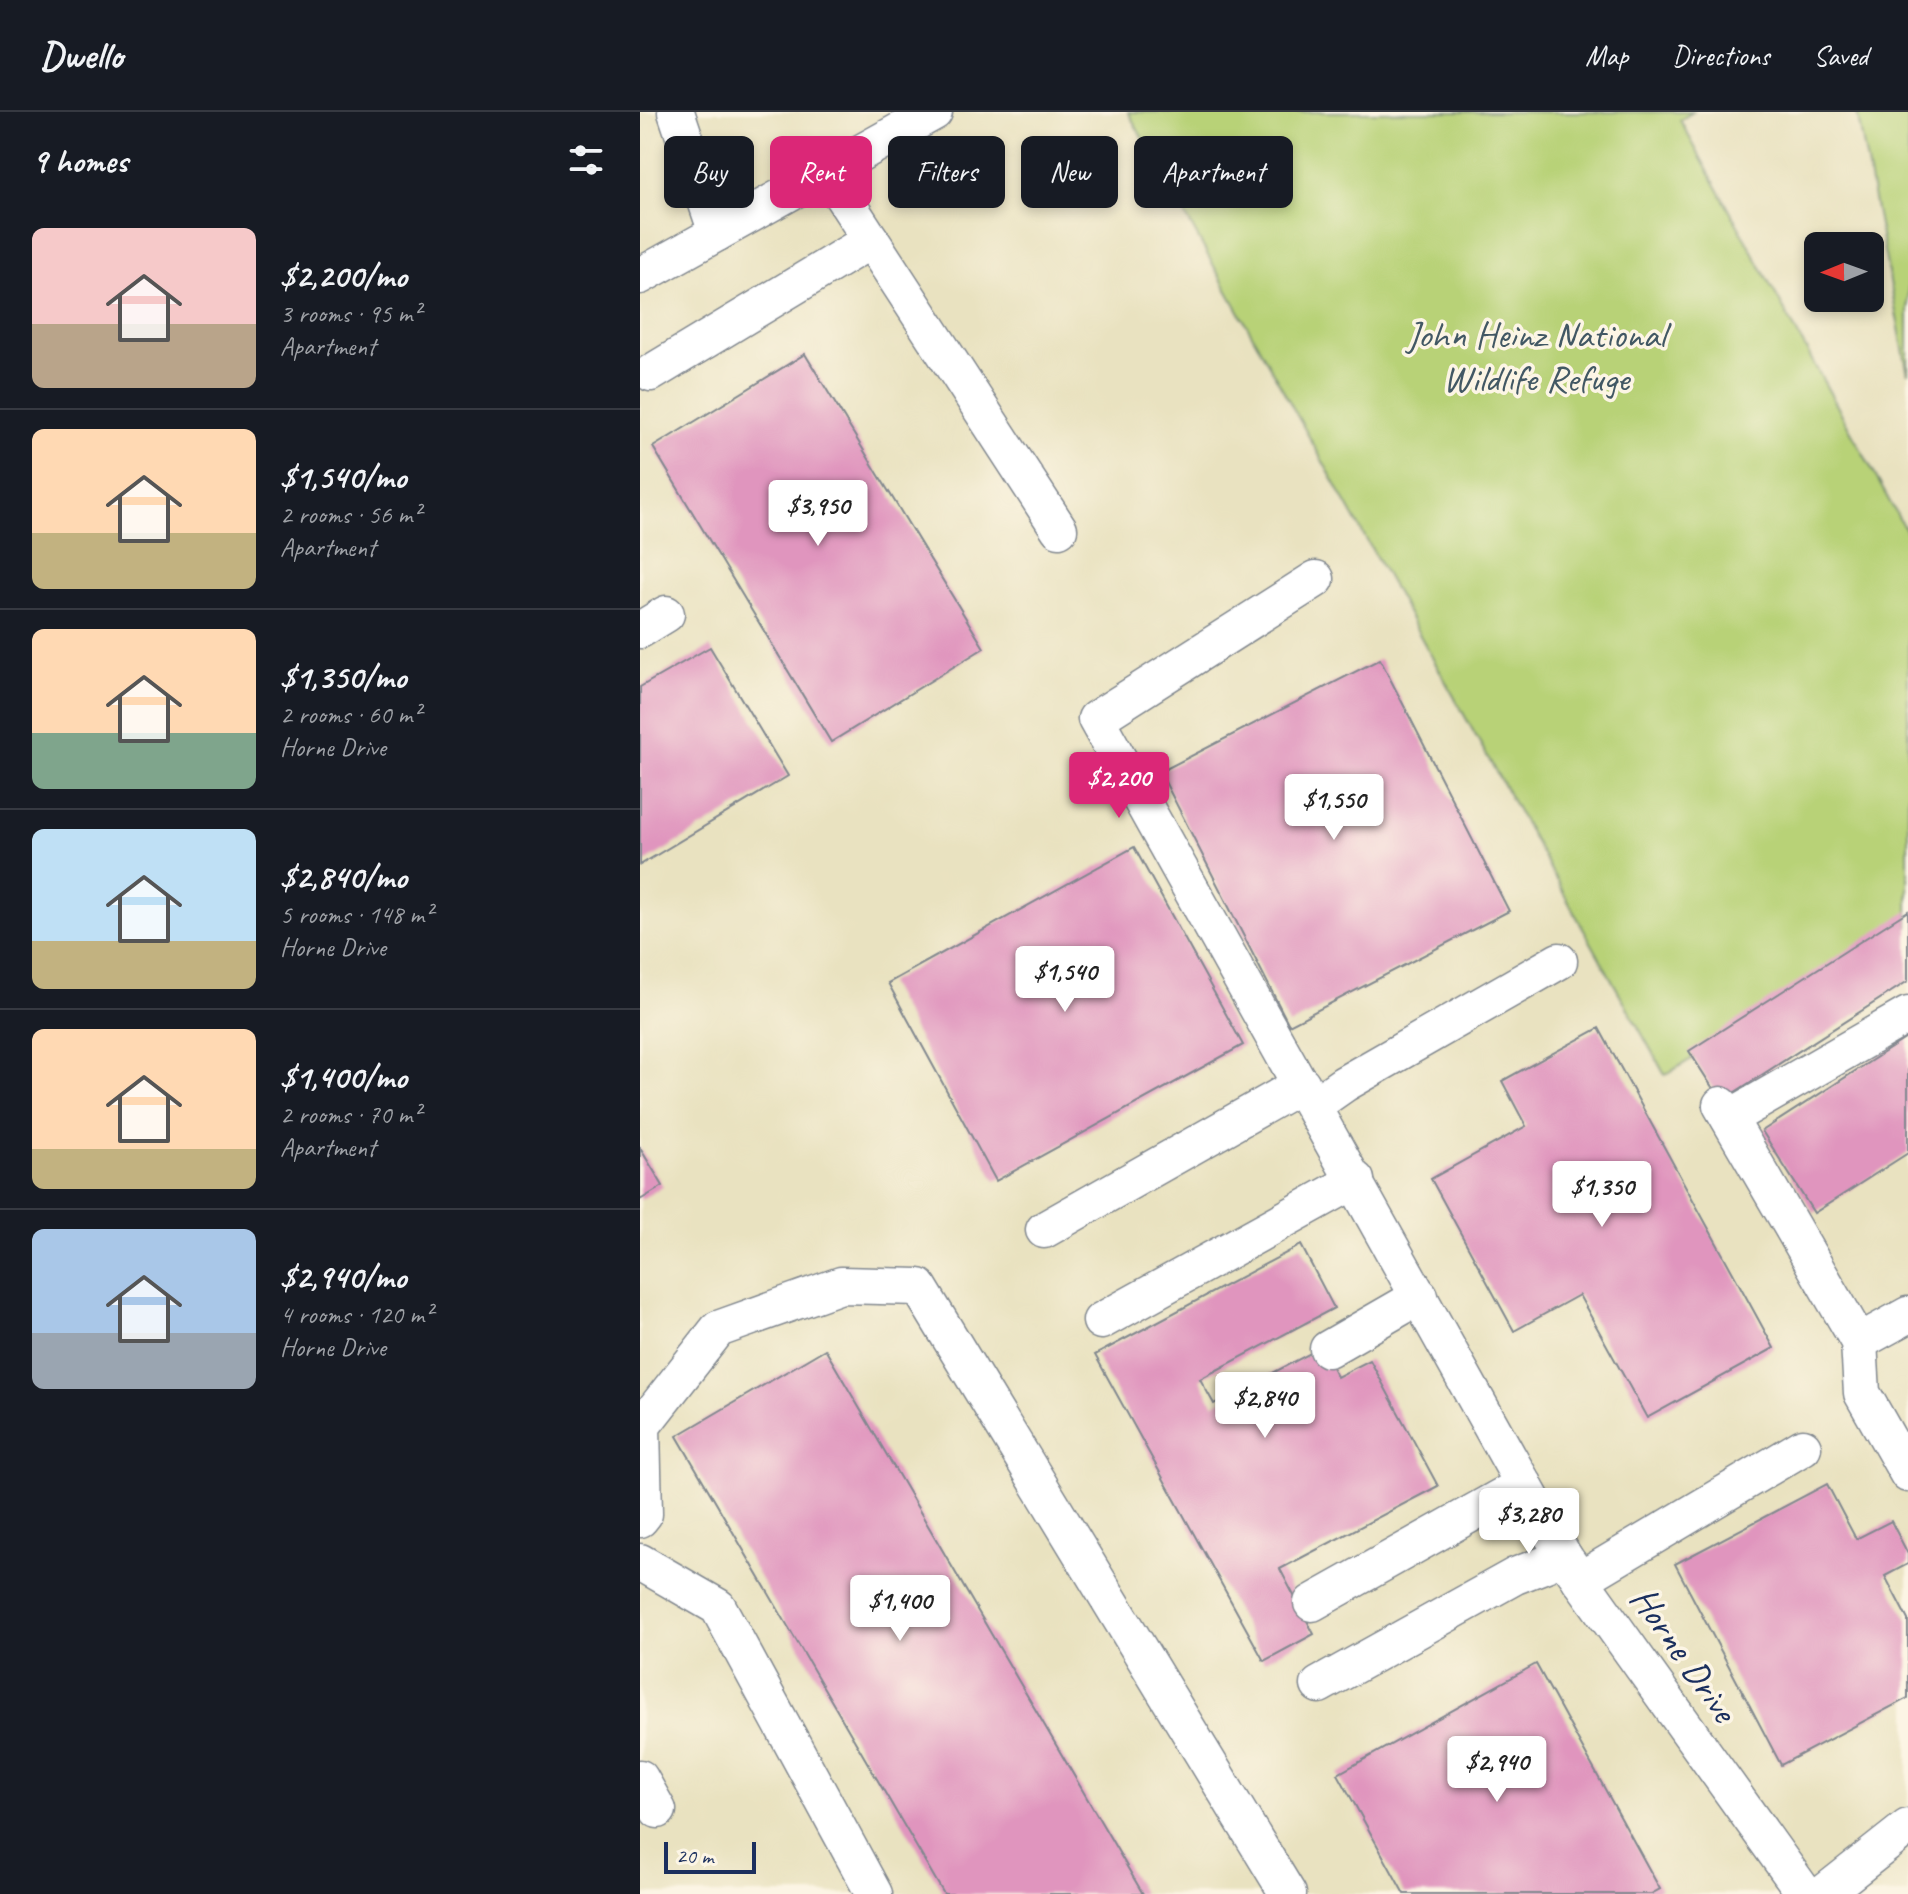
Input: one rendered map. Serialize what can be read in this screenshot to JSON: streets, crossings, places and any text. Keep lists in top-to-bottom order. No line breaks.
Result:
{"streets":{"street":["Horne Drive"]},"parks":["John Heinz National Wildlife Refuge"],"scale_bar":"20 m","north":"left","page":{"header":"Dwello","nav":["Map","Directions","Saved"],"heading":"9 homes","chip":["Buy","Rent","Filters","New","Apartment"],"list":[{"name":"$2,200/mo","note":"3 rooms · 95 m² · Apartment"},{"name":"$1,540/mo","note":"2 rooms · 56 m² · Apartment"},{"name":"$1,350/mo","note":"2 rooms · 60 m² · Horne Drive"},{"name":"$2,840/mo","note":"5 rooms · 148 m² · Horne Drive"},{"name":"$1,400/mo","note":"2 rooms · 70 m² · Apartment"},{"name":"$2,940/mo","note":"4 rooms · 120 m² · Horne Drive"}],"price":["$3,950","$2,200","$1,550","$1,540","$1,350","$2,840","$3,280","$1,400","$2,940"],"scale":"20 m"}}
